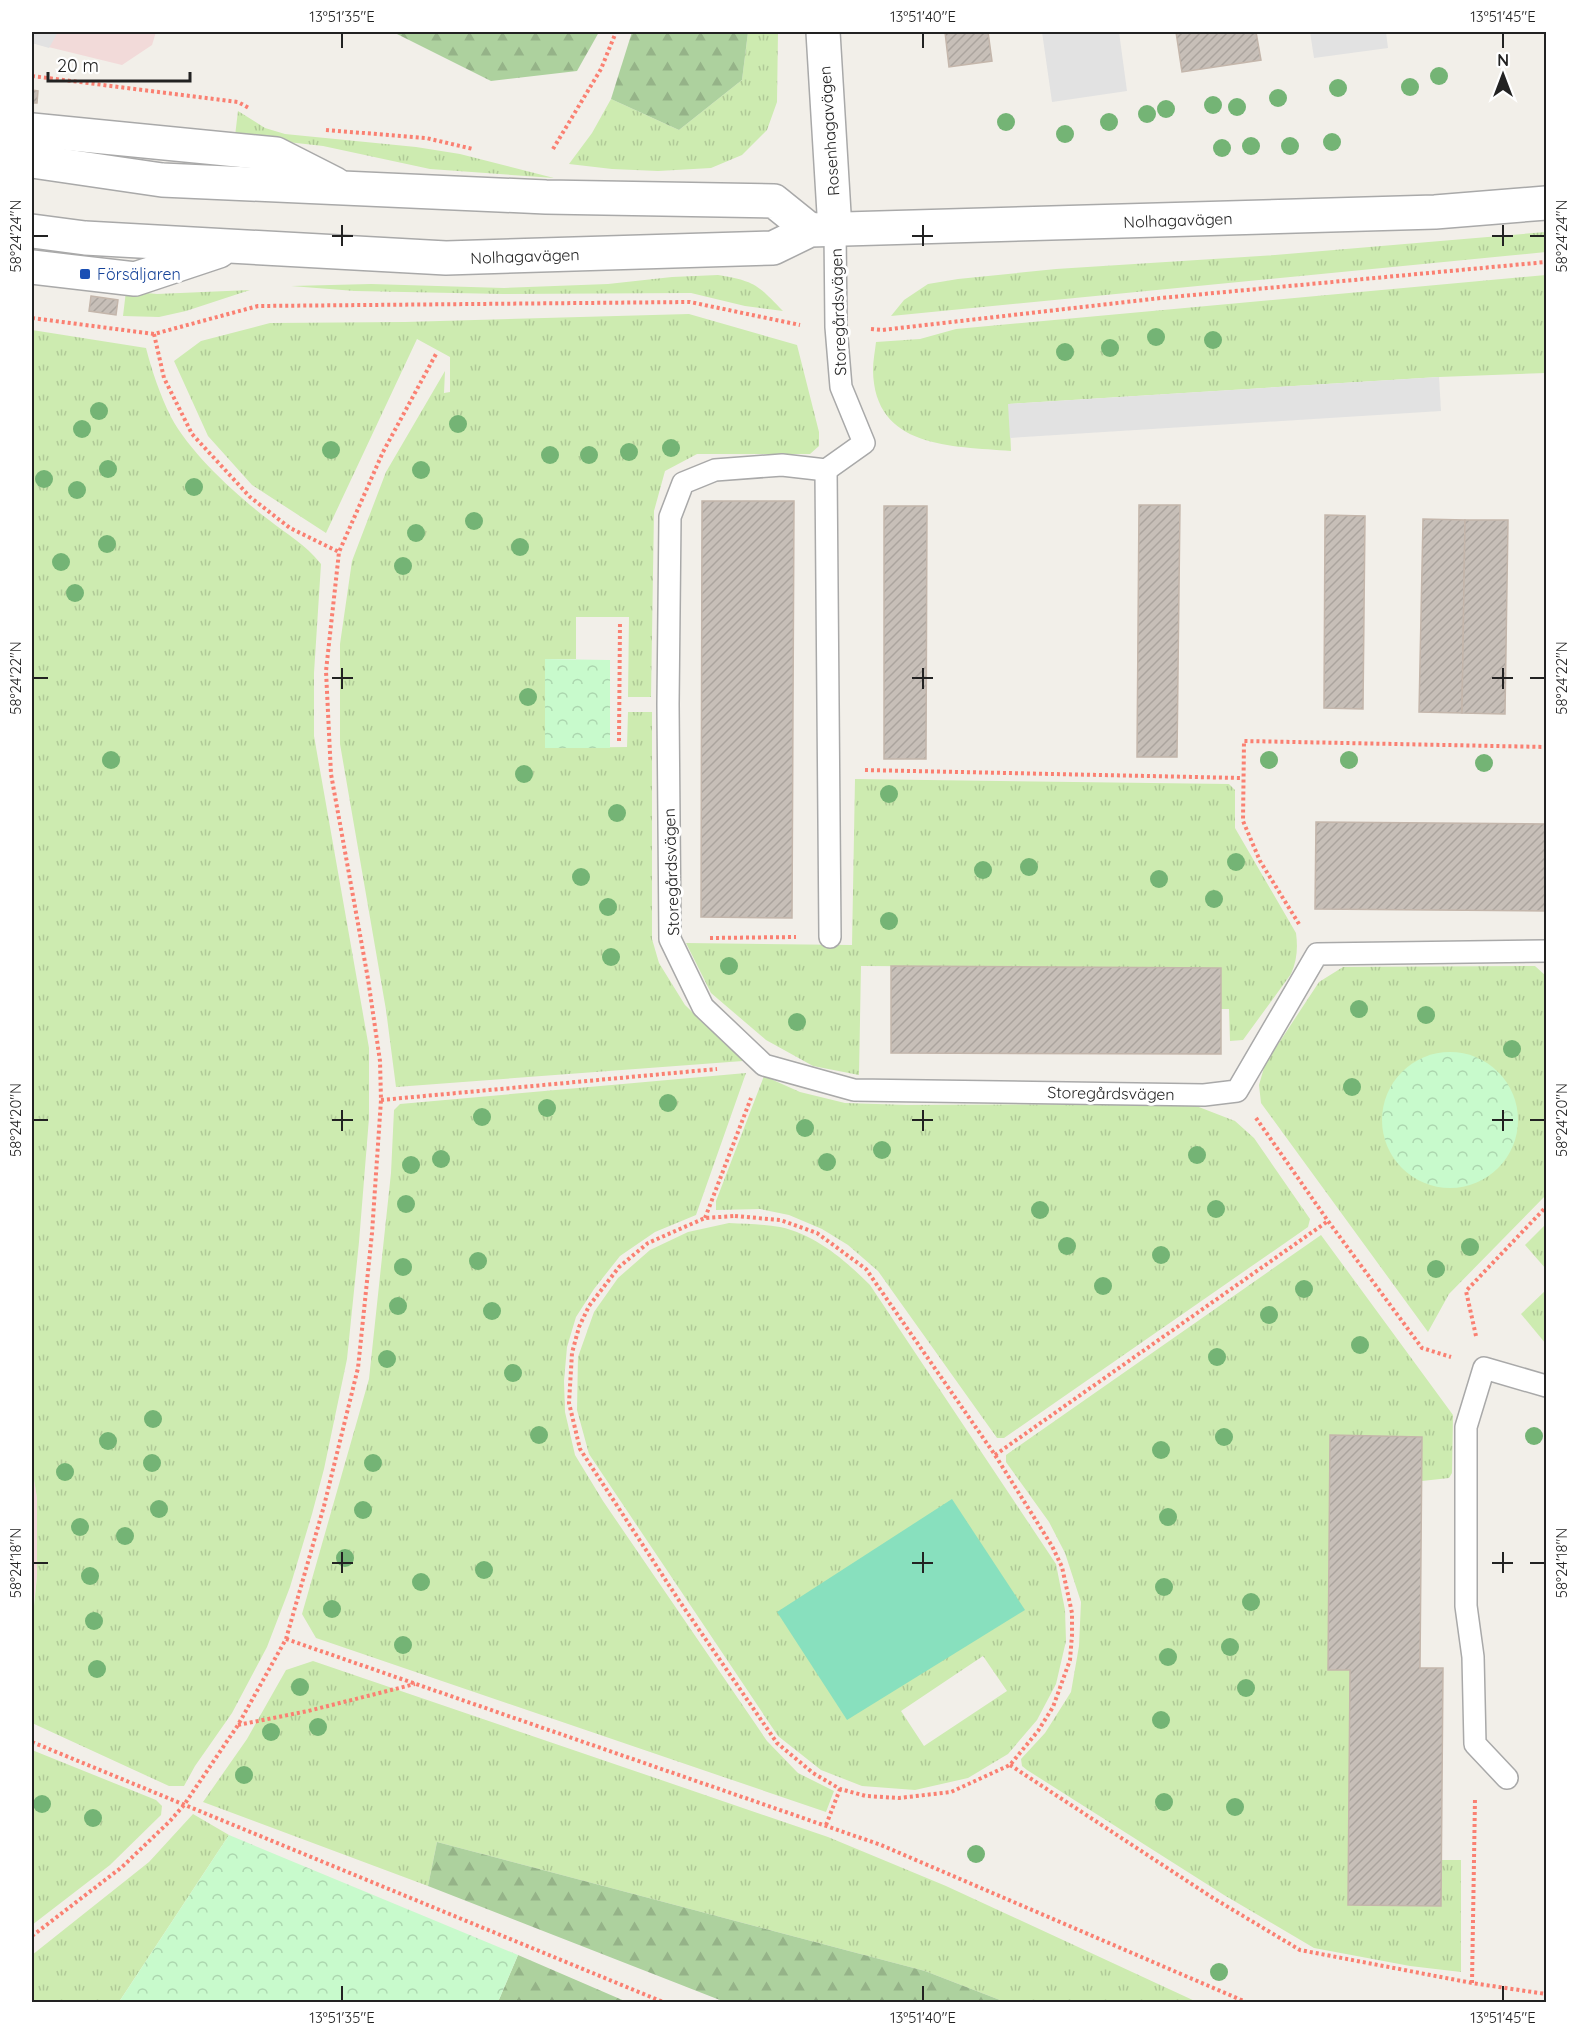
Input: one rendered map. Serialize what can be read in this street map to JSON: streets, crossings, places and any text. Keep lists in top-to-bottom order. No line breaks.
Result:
{"streets":{"street":["Rosenhagavägen","Nolhagavägen"],"lane":["Storegårdsvägen"]},"crossings":[["Rosenhagavägen","Nolhagavägen"],["Rosenhagavägen","Storegårdsvägen"],["Nolhagavägen","Storegårdsvägen"]],"places":{"transit":["Försäljaren"]},"scale_bar":"20 m","north":"top","coordinates":["13°51'35\"E","13°51'40\"E","13°51'45\"E","58°24'24\"N","58°24'22\"N","58°24'20\"N","58°24'18\"N"]}
